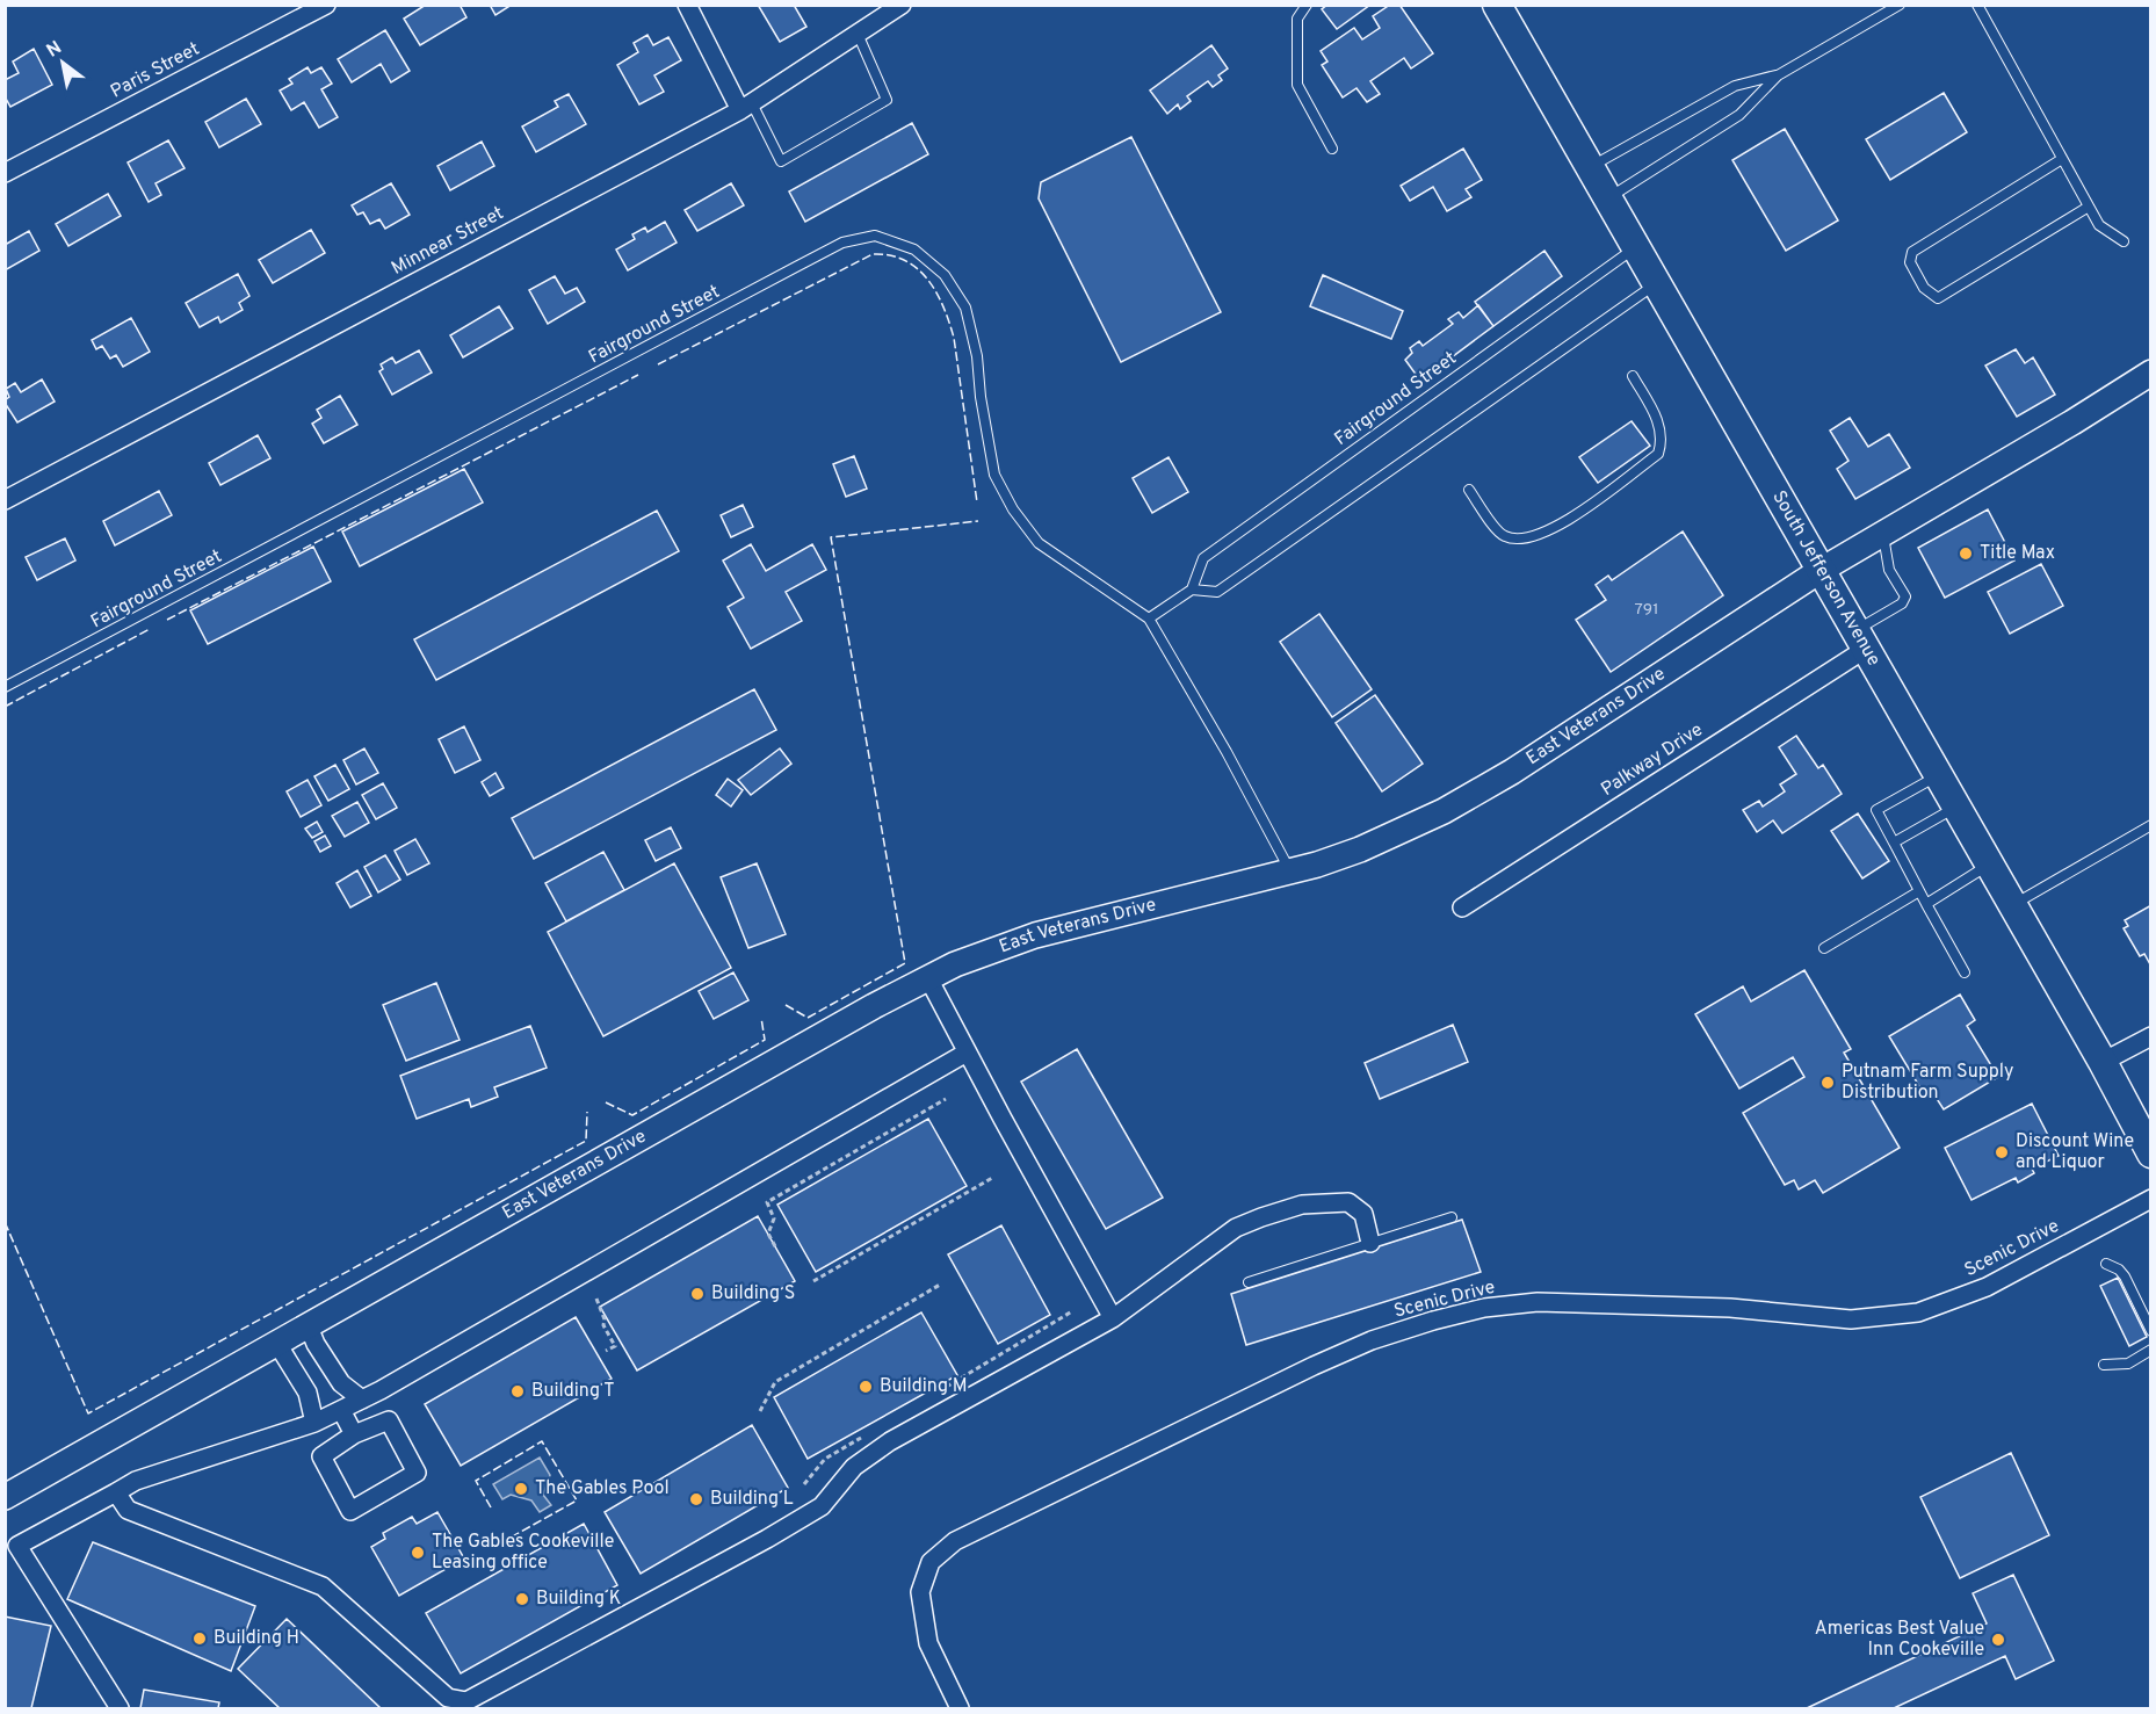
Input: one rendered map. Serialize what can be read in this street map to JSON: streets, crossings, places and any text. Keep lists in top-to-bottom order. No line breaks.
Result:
{"streets":{"main road":["South Jefferson Avenue"],"street":["Paris Street","Minnear Street","East Veterans Drive","Palkway Drive","Scenic Drive"],"lane":["Fairground Street"]},"crossings":[["Fairground Street","South Jefferson Avenue"],["Fairground Street","East Veterans Drive"],["South Jefferson Avenue","East Veterans Drive"],["South Jefferson Avenue","Palkway Drive"]],"places":["Title Max","Putnam Farm Supply Distribution","Discount Wine and Liquor","Building S","Building M","Building T","The Gables Pool","Building L","The Gables Cookeville Leasing office","Building K","Building H","Americas Best Value Inn Cookeville"],"house_numbers":["791"],"north":"top left"}
